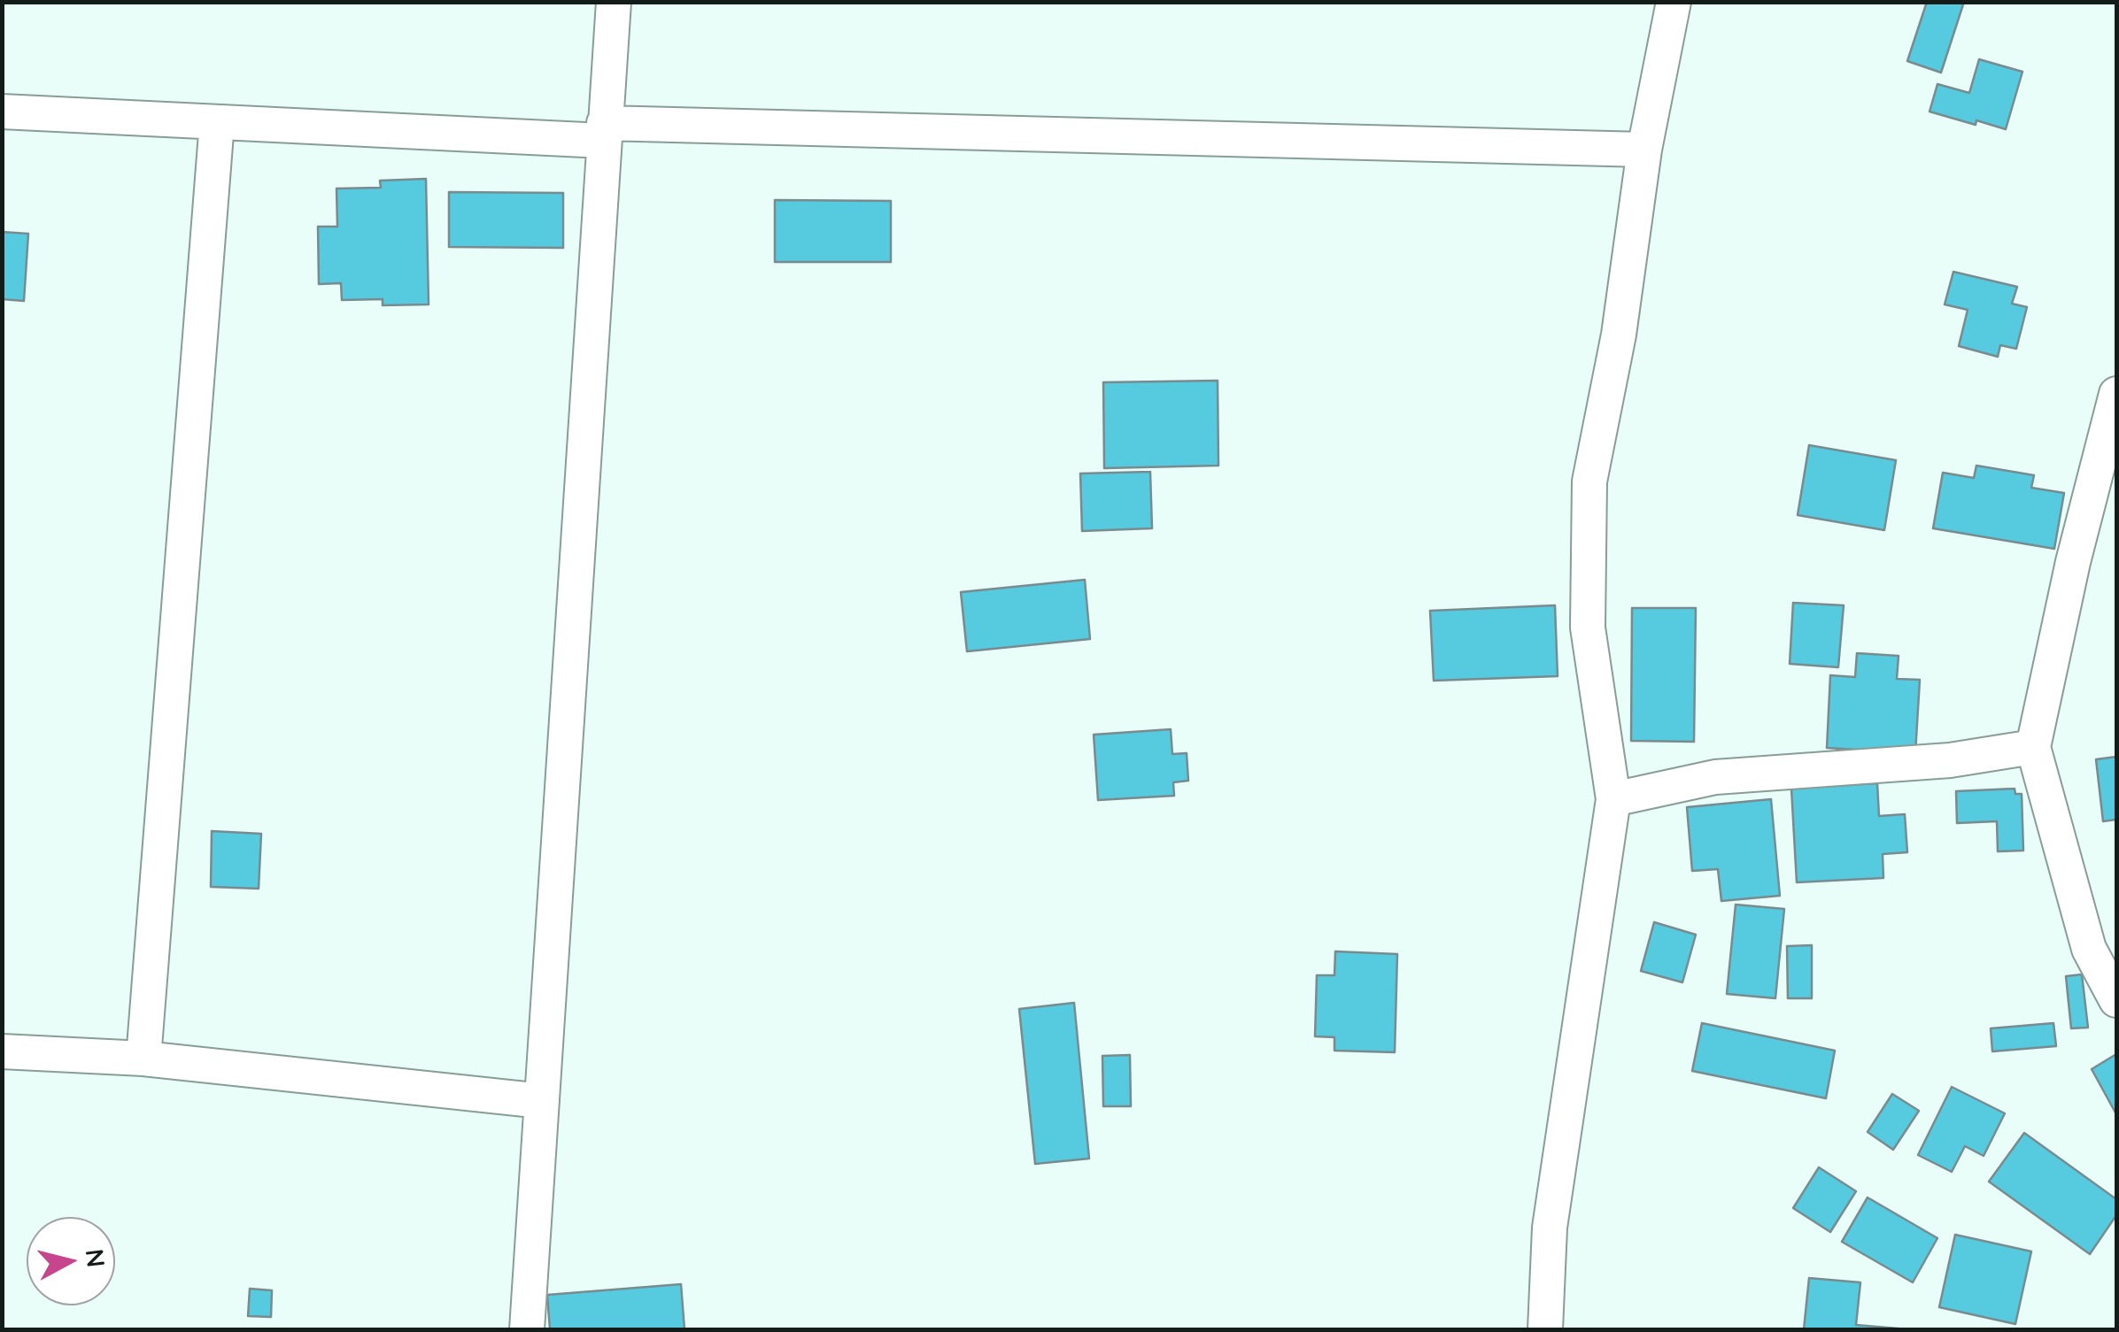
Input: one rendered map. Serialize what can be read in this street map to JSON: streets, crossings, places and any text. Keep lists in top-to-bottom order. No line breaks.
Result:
{"north":"right"}
